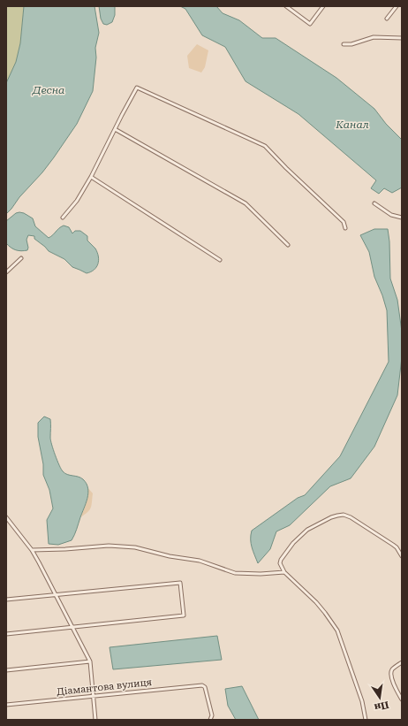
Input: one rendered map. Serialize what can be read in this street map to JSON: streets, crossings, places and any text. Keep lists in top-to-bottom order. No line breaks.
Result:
{"streets":{"street":["Діамантова вулиця"]},"water":["Десна","Канал"],"north":"bottom"}
